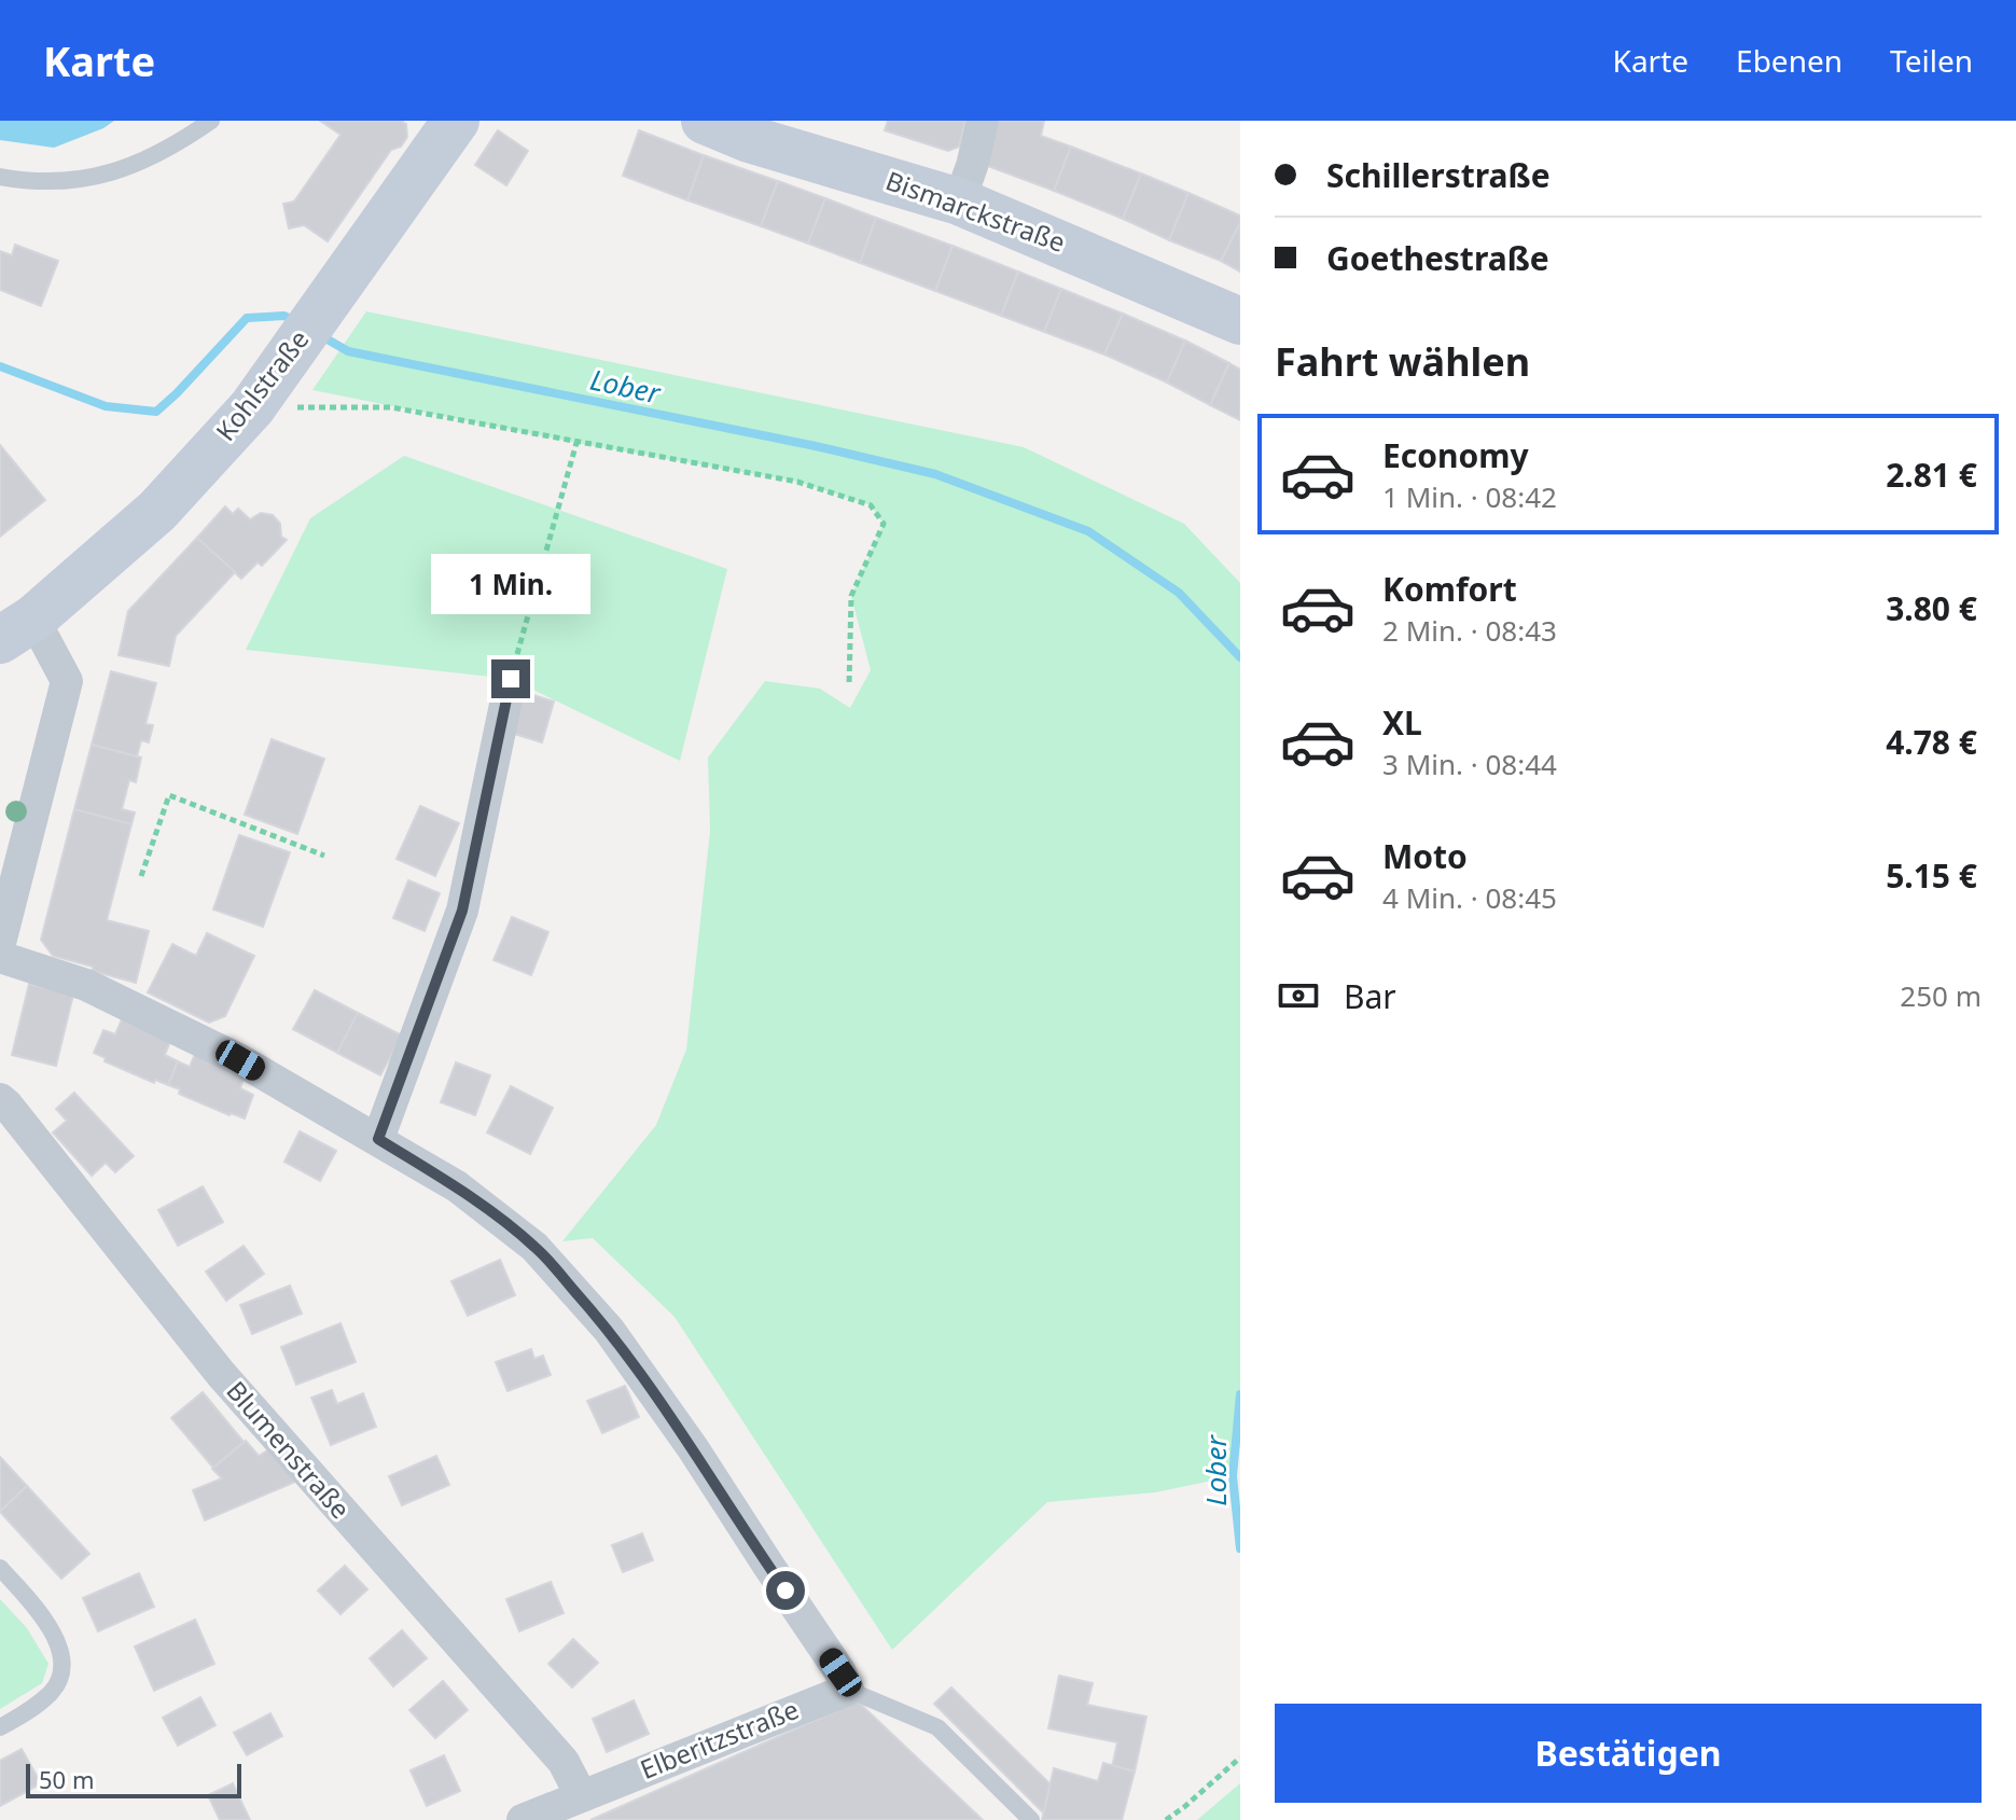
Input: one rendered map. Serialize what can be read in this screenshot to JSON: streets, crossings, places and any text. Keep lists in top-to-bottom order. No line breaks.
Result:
{"streets":{"street":["Bismarckstraße","Kohlstraße","Blumenstraße","Elberitzstraße"]},"crossings":[["Blumenstraße","Elberitzstraße"]],"water":["Lober"],"scale_bar":"50 m","page":{"header":"Karte","nav":["Karte","Ebenen","Teilen"],"banner":["Schillerstraße","Goethestraße"],"heading":"Fahrt wählen","list":[{"name":"Economy","note":"1 Min. · 08:42","value":"2.81 €"},{"name":"Komfort","note":"2 Min. · 08:43","value":"3.80 €"},{"name":"XL","note":"3 Min. · 08:44","value":"4.78 €"},{"name":"Moto","note":"4 Min. · 08:45","value":"5.15 €"}],"bubble":"1 Min.","pay":["Bar","250 m"],"buttons":"Bestätigen","scale":"50 m"}}
